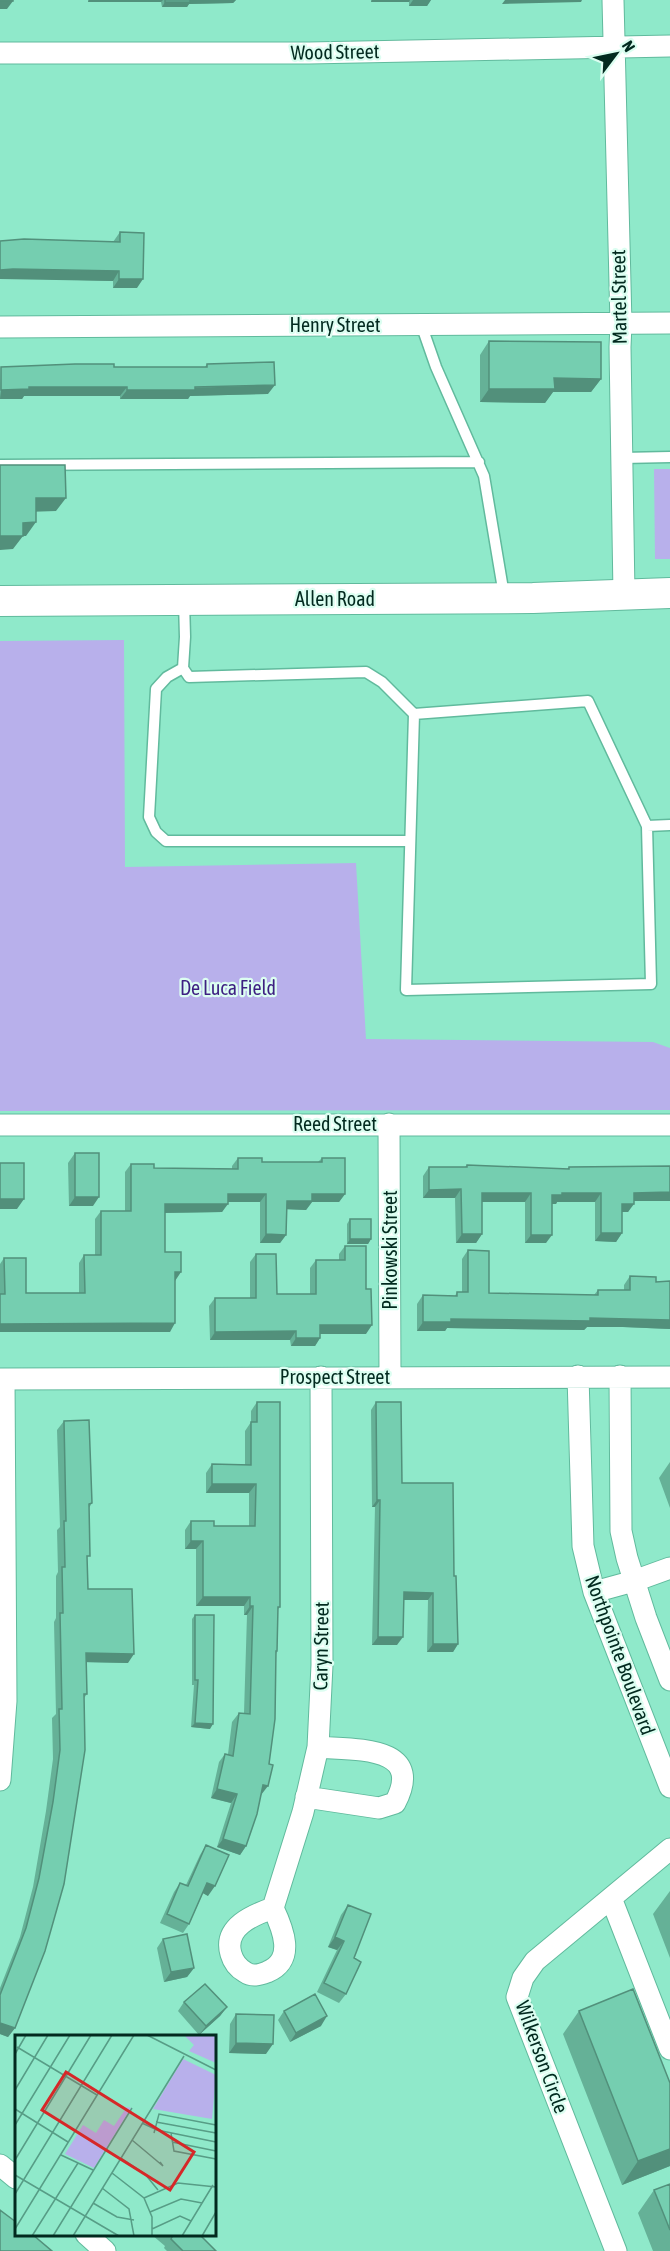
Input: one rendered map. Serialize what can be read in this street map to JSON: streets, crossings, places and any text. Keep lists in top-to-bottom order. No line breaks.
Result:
{"streets":{"main road":["Allen Road"],"street":["Wood Street","Martel Street","Henry Street","Reed Street","Pinkowski Street","Prospect Street","Caryn Street","Northpointe Boulevard","Wilkerson Circle"]},"crossings":[["Wood Street","Martel Street"],["Martel Street","Henry Street"],["Martel Street","Allen Road"],["Reed Street","Pinkowski Street"],["Pinkowski Street","Prospect Street"],["Prospect Street","Caryn Street"],["Prospect Street","Northpointe Boulevard"]],"parks":["De Luca Field"],"north":"top right"}
